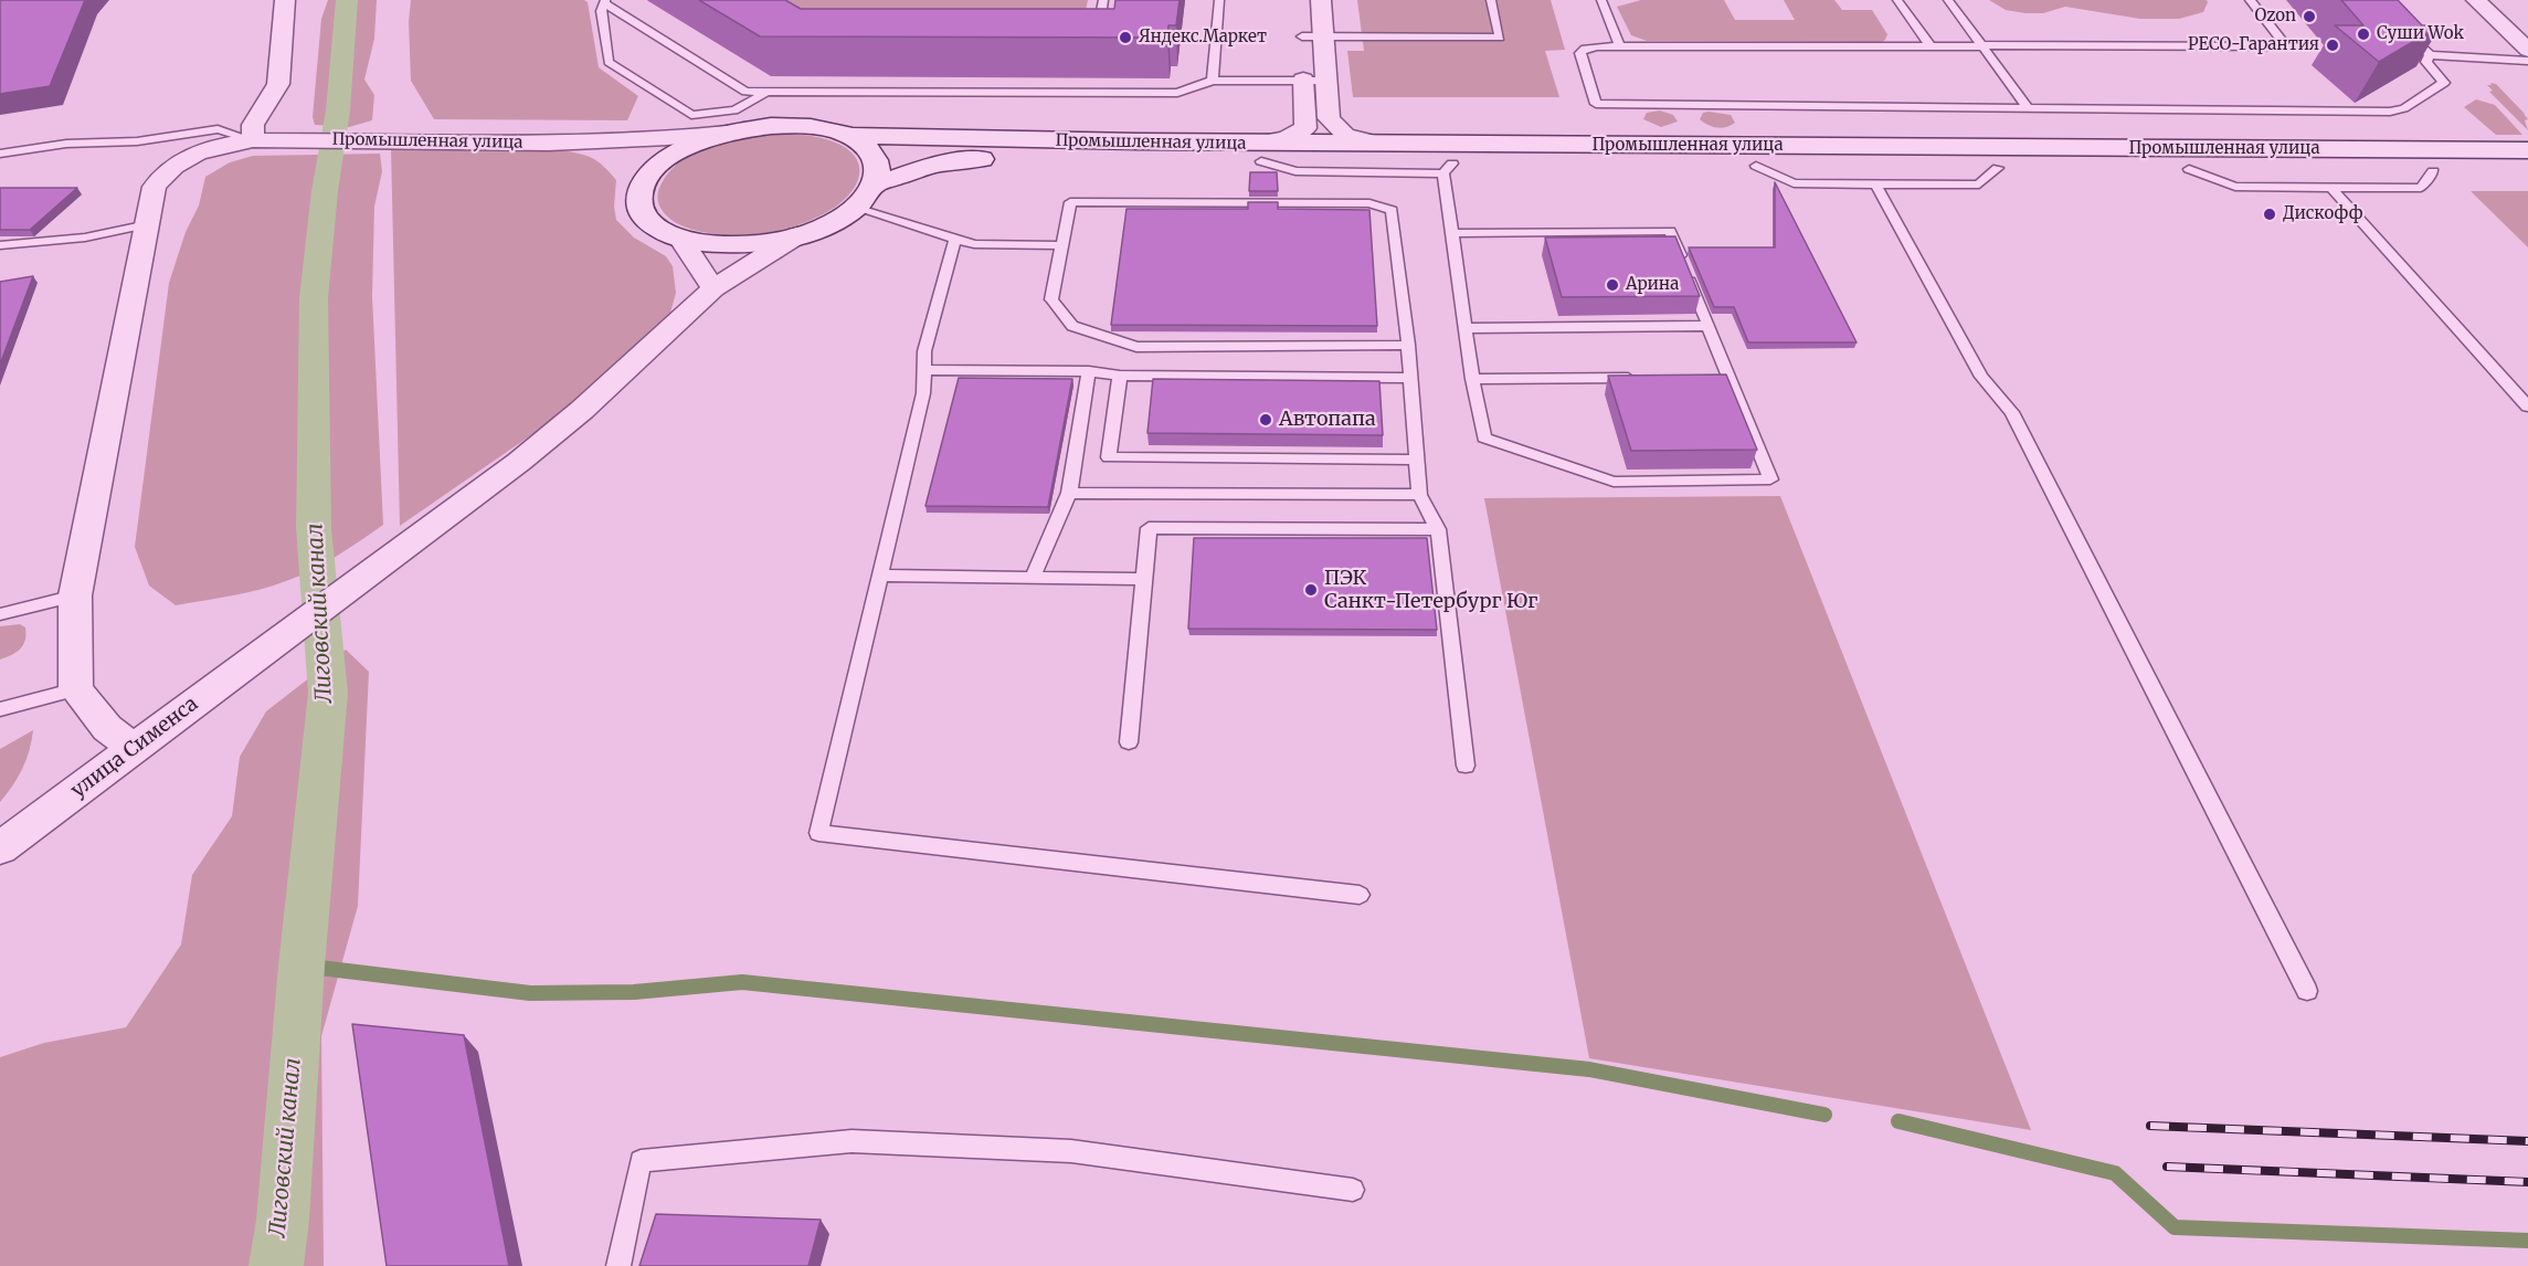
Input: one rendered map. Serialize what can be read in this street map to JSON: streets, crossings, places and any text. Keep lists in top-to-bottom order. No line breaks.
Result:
{"streets":{"street":["Промышленная улица","улица Сименса"]},"water":["Лиговский канал"],"places":["Ozon","Суши Wok","Яндекс.Маркет","РЕСО-Гарантия","Дискофф","Арина","Автопапа","ПЭК Санкт-Петербург Юг"]}
